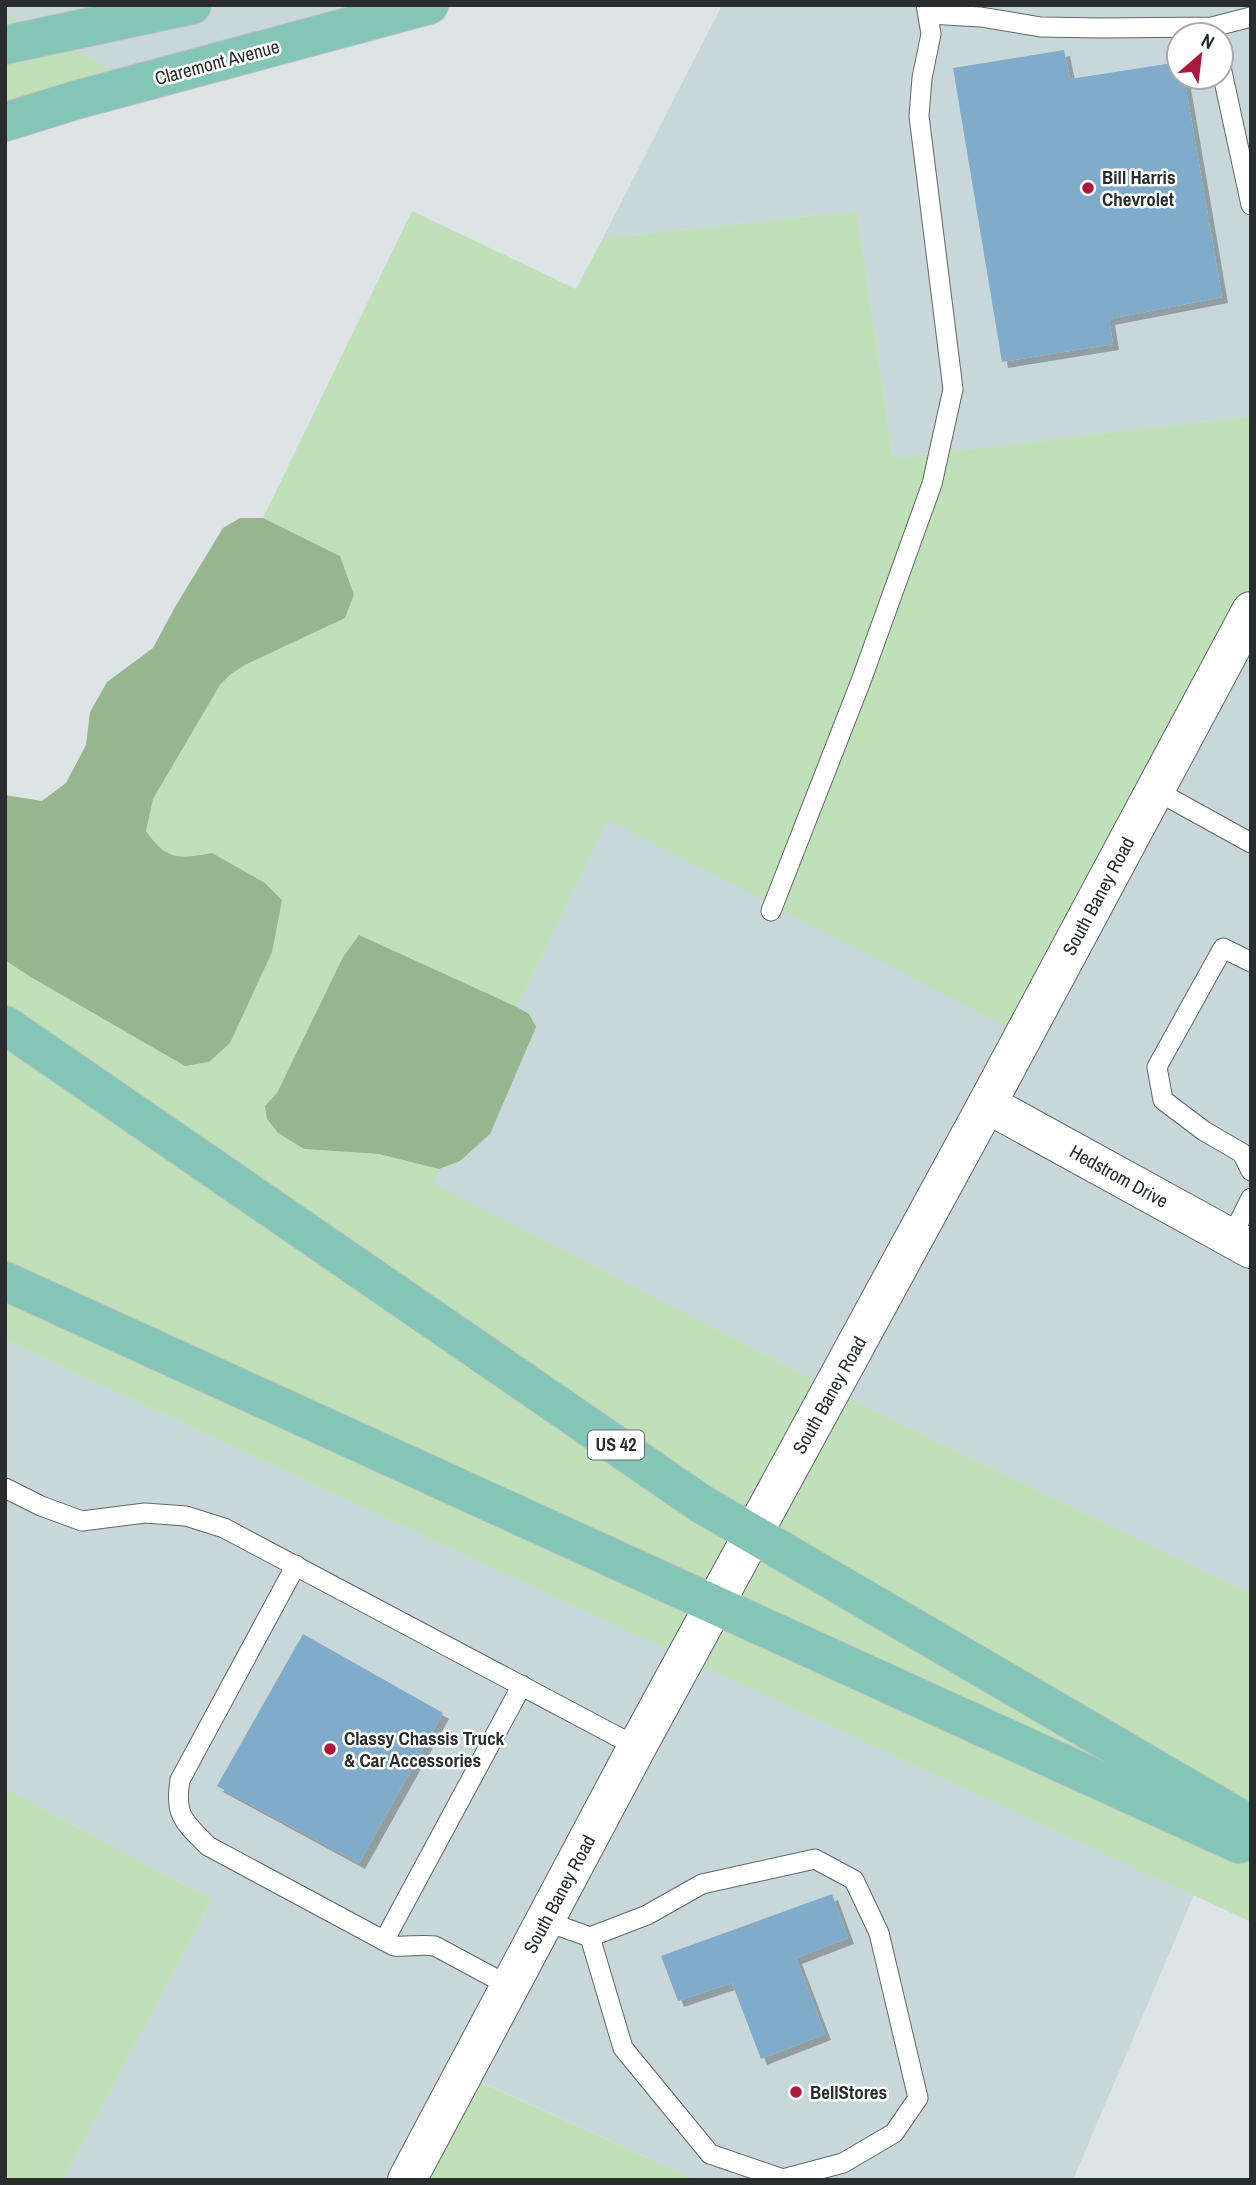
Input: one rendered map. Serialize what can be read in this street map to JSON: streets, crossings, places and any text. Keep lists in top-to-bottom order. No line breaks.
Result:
{"streets":{"main road":["Claremont Avenue","US 42"],"street":["South Baney Road","Hedstrom Drive"]},"crossings":[["South Baney Road","Hedstrom Drive"],["South Baney Road","US 42"]],"places":["Bill Harris Chevrolet","Classy Chassis Truck & Car Accessories","BellStores"],"north":"top right"}
